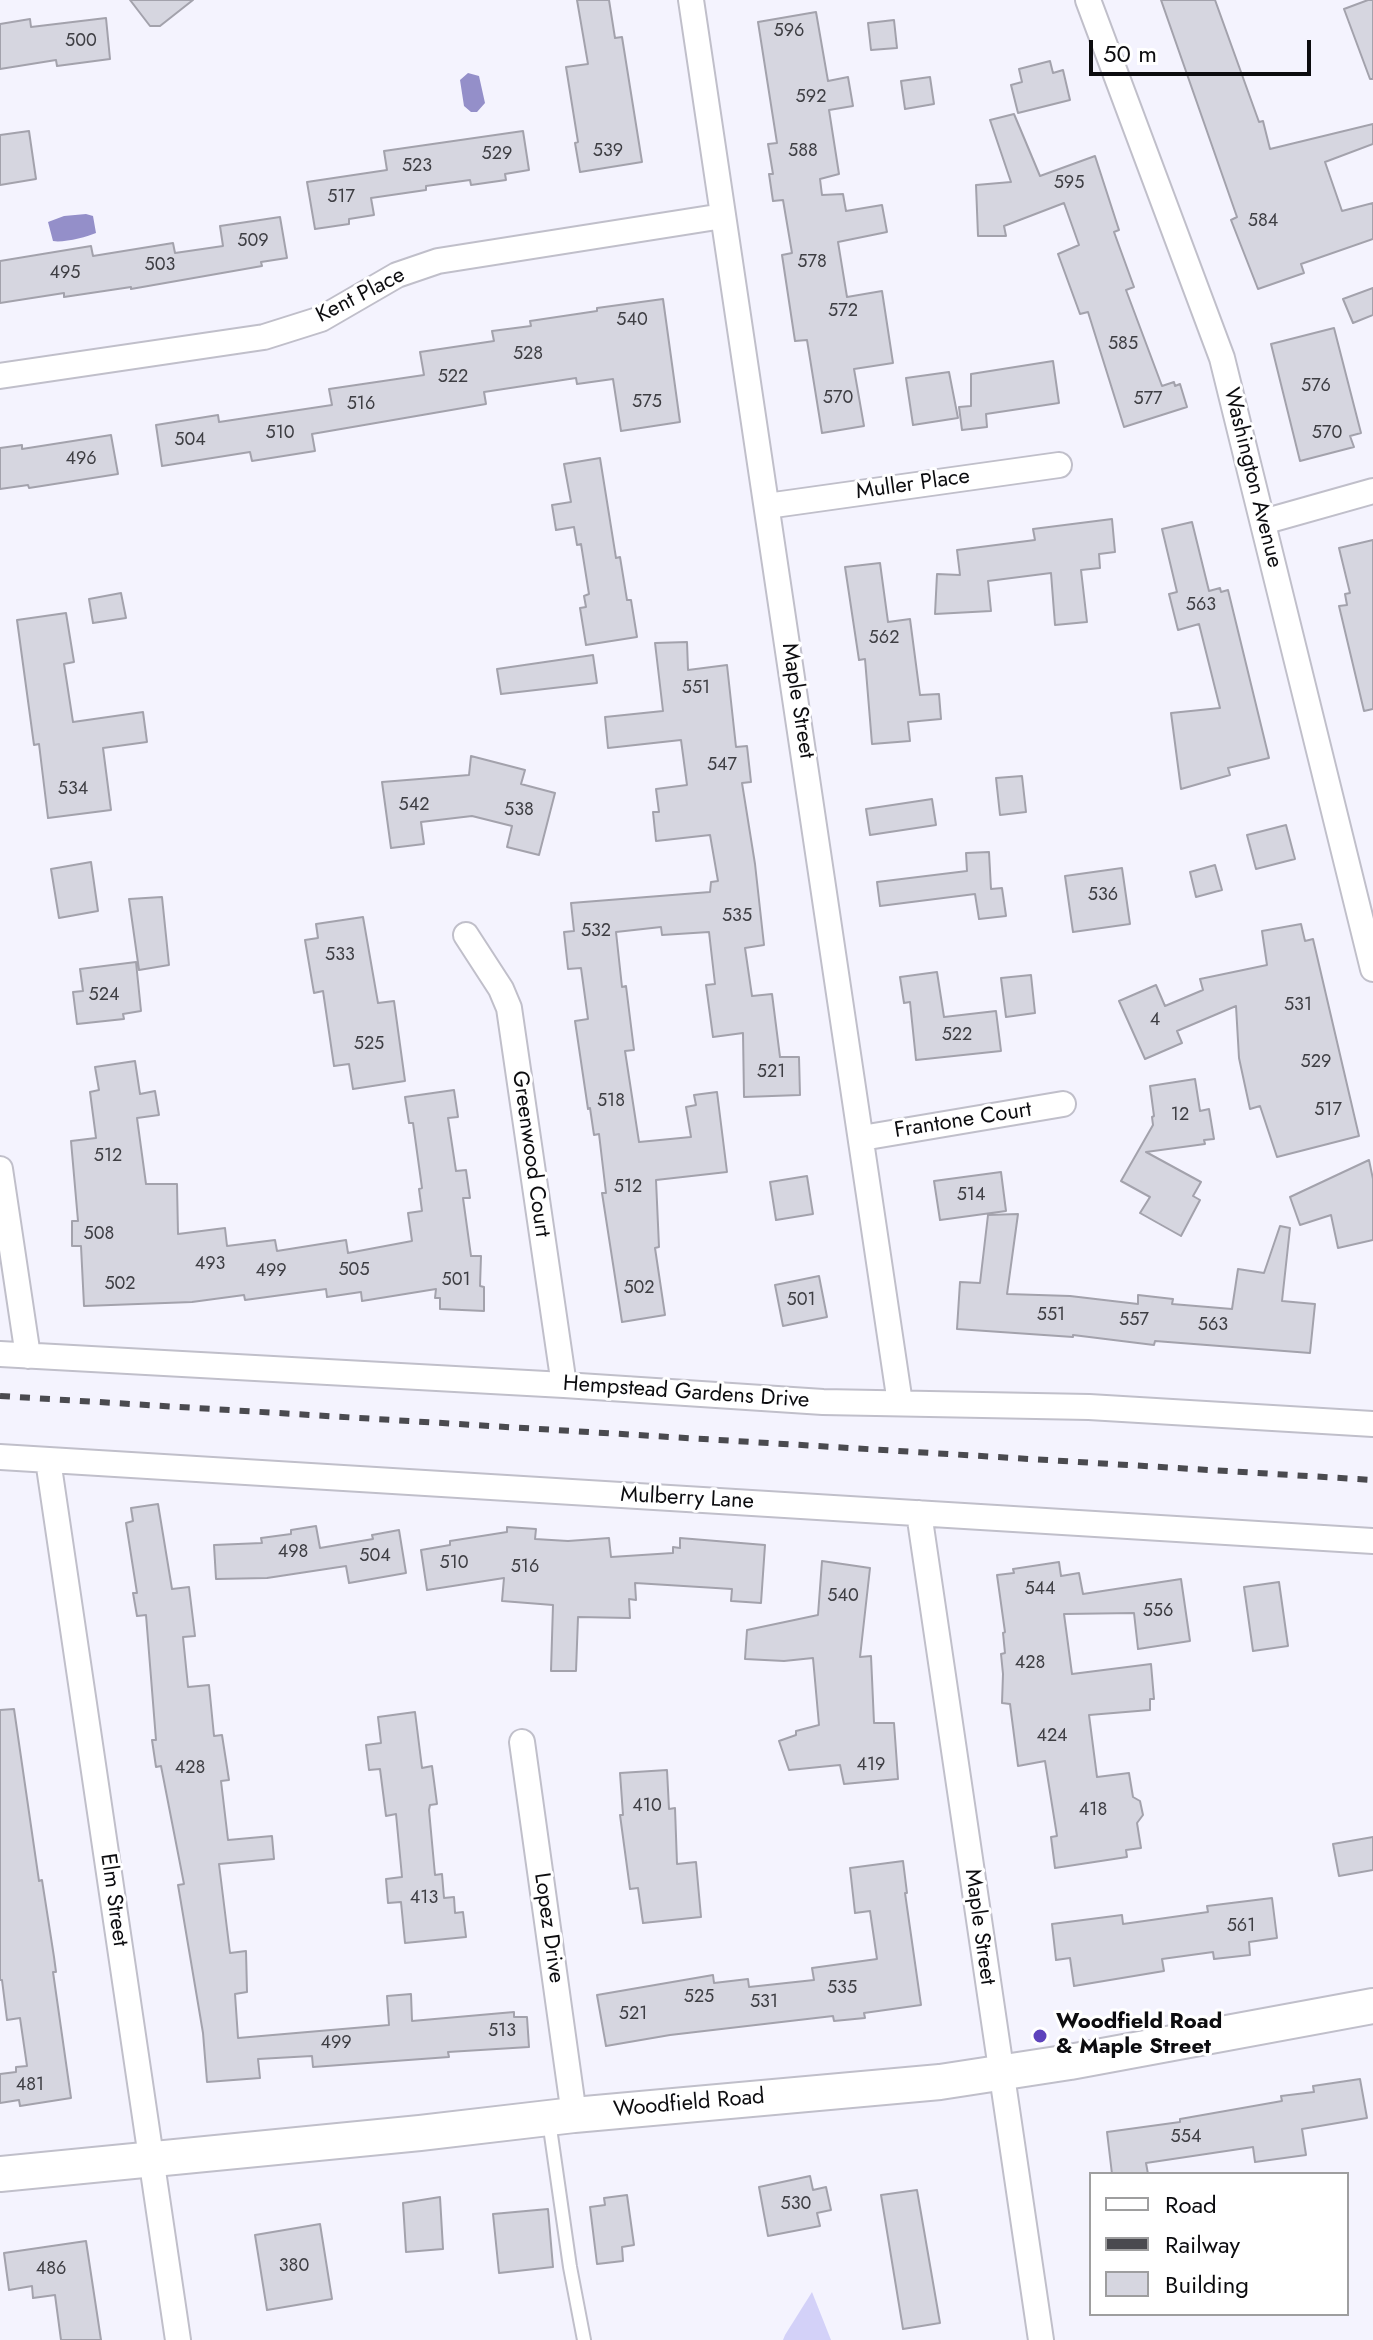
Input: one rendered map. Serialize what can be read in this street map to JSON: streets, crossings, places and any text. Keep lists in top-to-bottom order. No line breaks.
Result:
{"streets":{"main road":["Woodfield Road"],"street":["Kent Place","Washington Avenue","Muller Place","Maple Street","Frantone Court","Greenwood Court","Hempstead Gardens Drive","Mulberry Lane","Elm Street","Lopez Drive"]},"crossings":[["Kent Place","Maple Street"],["Muller Place","Maple Street"],["Maple Street","Frantone Court"],["Maple Street","Hempstead Gardens Drive"],["Maple Street","Mulberry Lane"],["Maple Street","Woodfield Road"],["Greenwood Court","Hempstead Gardens Drive"],["Mulberry Lane","Elm Street"],["Elm Street","Woodfield Road"],["Lopez Drive","Woodfield Road"]],"places":["Woodfield Road & Maple Street"],"house_numbers":["596","500","592","539","588","529","523","595","517","584","509","578","503","495","572","540","585","528","522","576","570","577","575","516","510","570","504","496","563","562","551","547","534","542","538","536","535","532","533","524","531","4","522","525","529","521","518","517","12","512","512","514","508","493","505","499","501","502","502","501","551","557","563","498","504","510","516","544","540","556","428","424","419","428","410","418","413","561","535","525","531","521","513","499","481","554","530","380","486"],"legend":["Road","Railway","Building"],"scale_bar":"50 m"}
